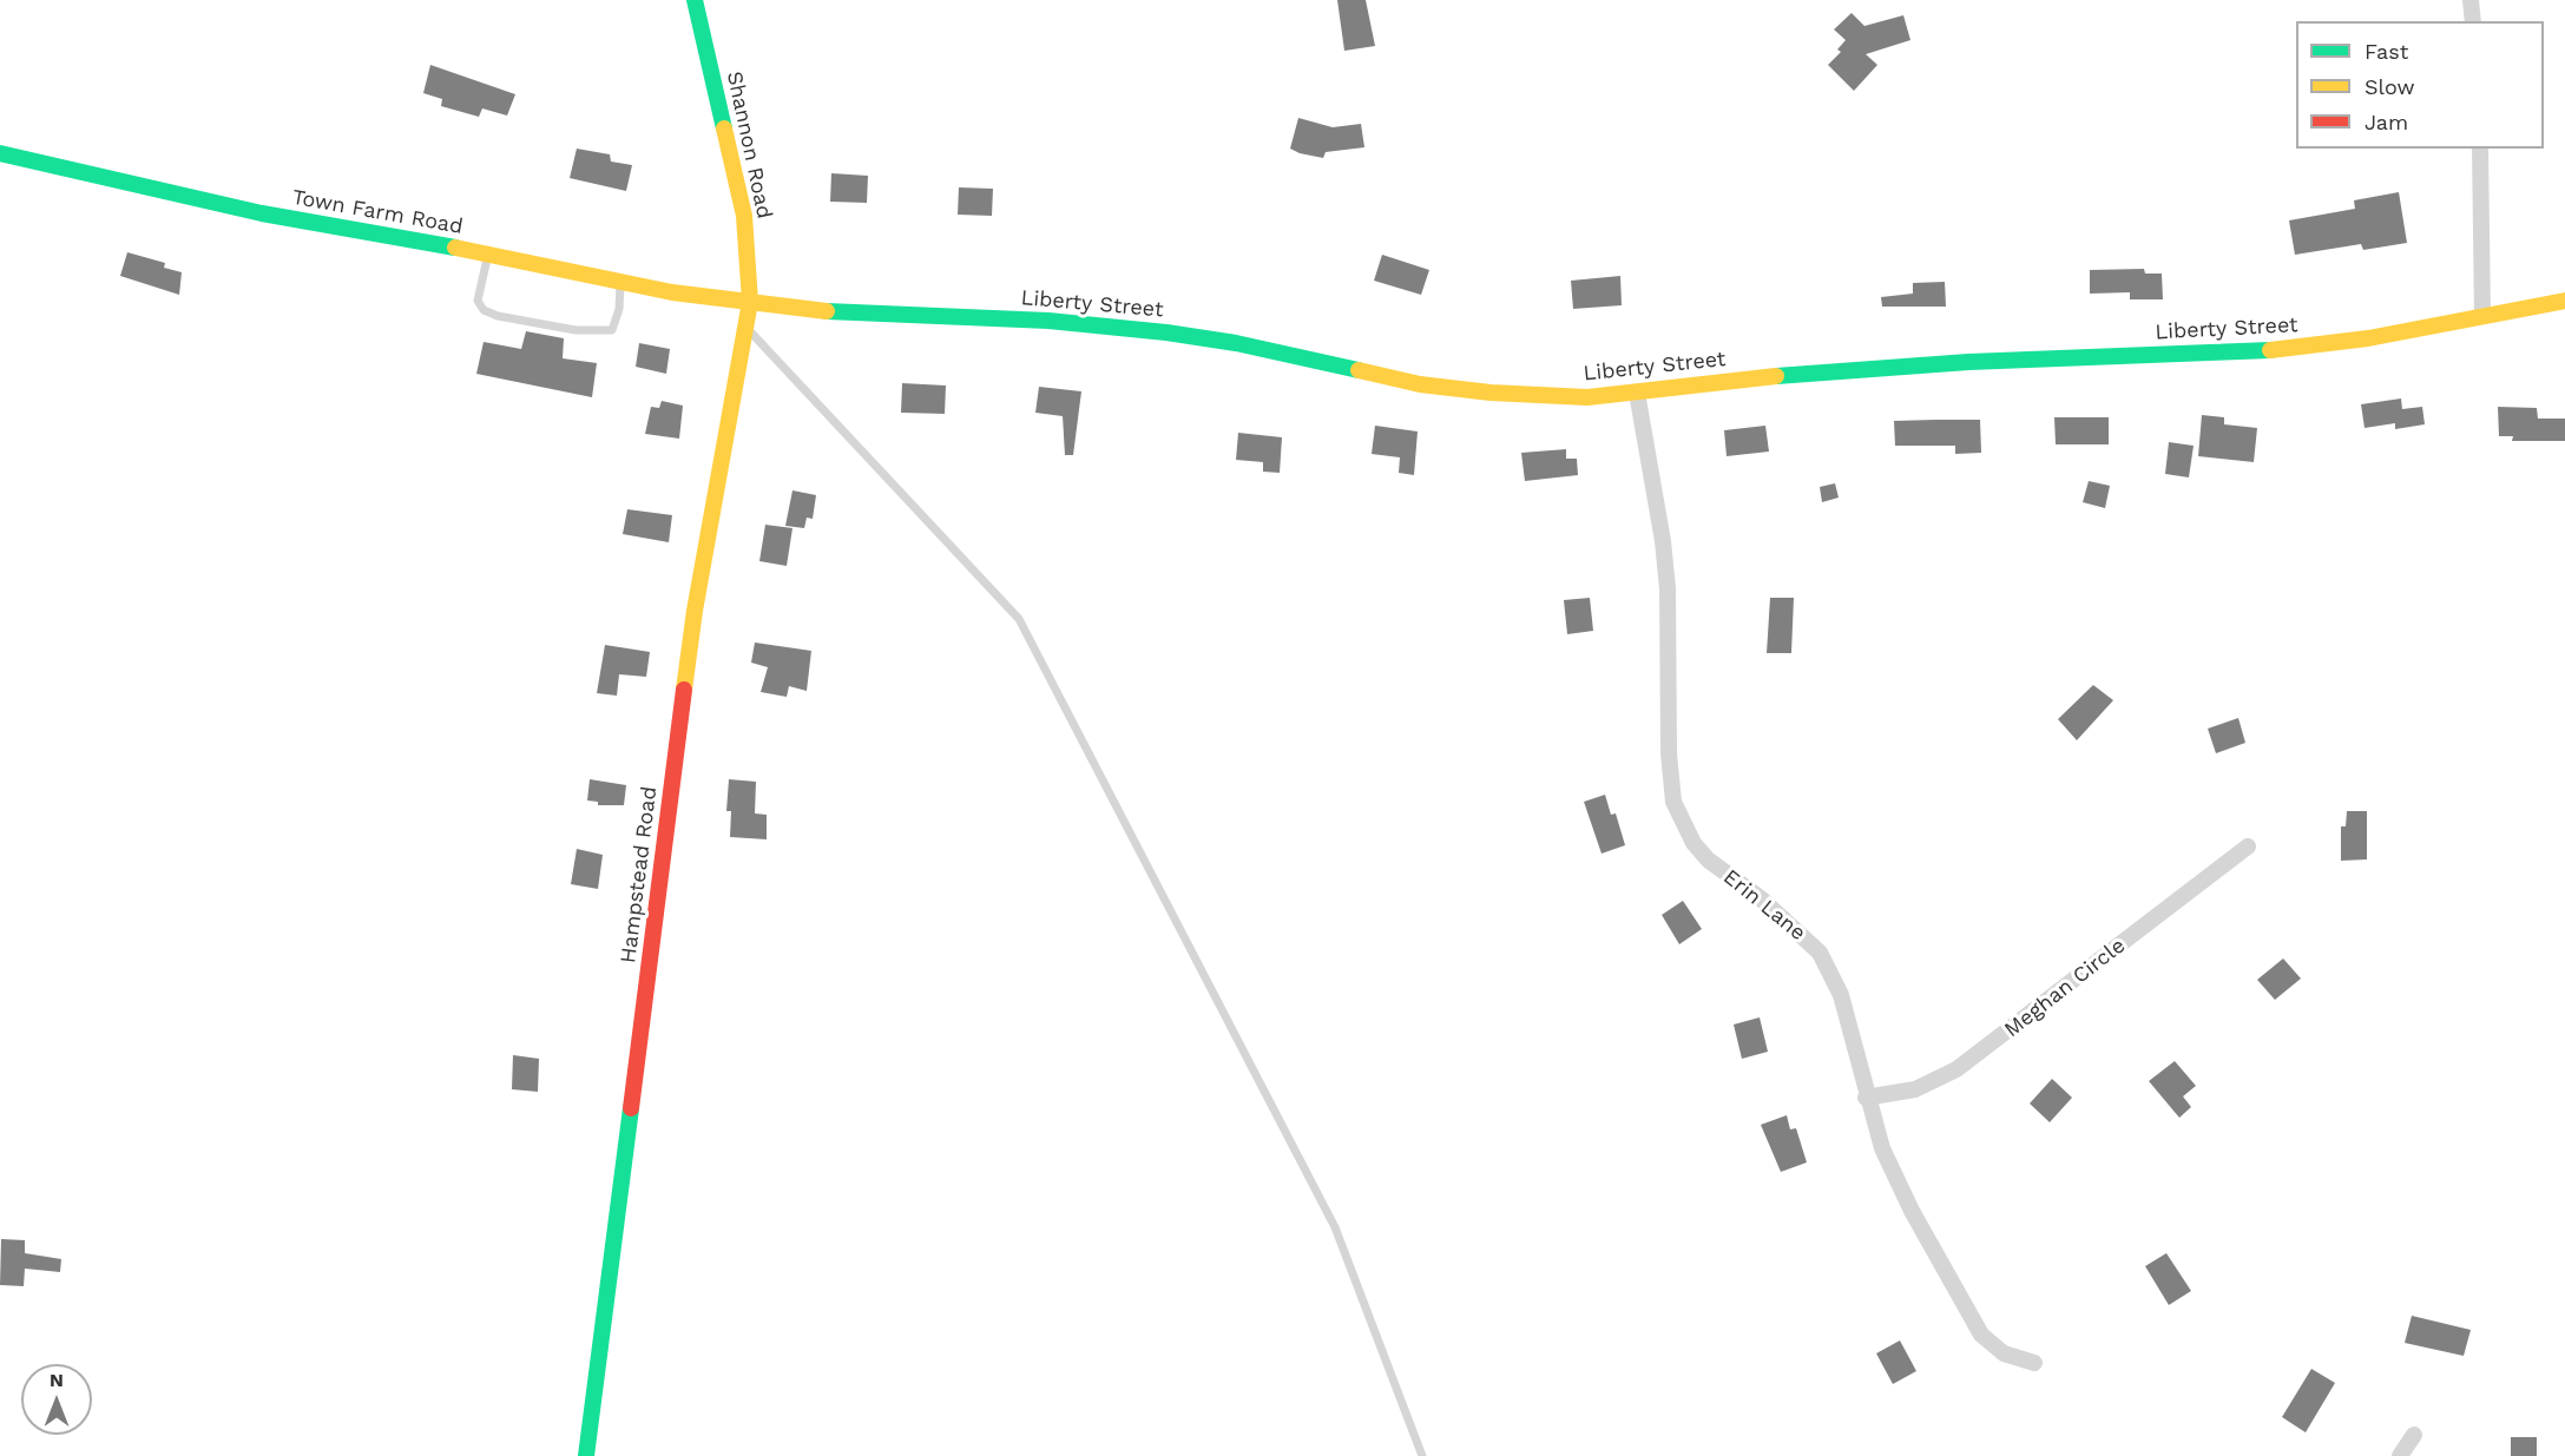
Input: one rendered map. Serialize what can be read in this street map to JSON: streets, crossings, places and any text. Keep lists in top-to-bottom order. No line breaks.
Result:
{"streets":{"street":["Shannon Road","Town Farm Road","Liberty Street","Hampstead Road","Erin Lane","Meghan Circle"]},"crossings":[["Shannon Road","Town Farm Road"],["Shannon Road","Liberty Street"],["Shannon Road","Hampstead Road"],["Town Farm Road","Liberty Street"],["Town Farm Road","Hampstead Road"],["Liberty Street","Hampstead Road"],["Liberty Street","Erin Lane"],["Erin Lane","Meghan Circle"]],"legend":["Fast","Slow","Jam"],"north":"top"}
